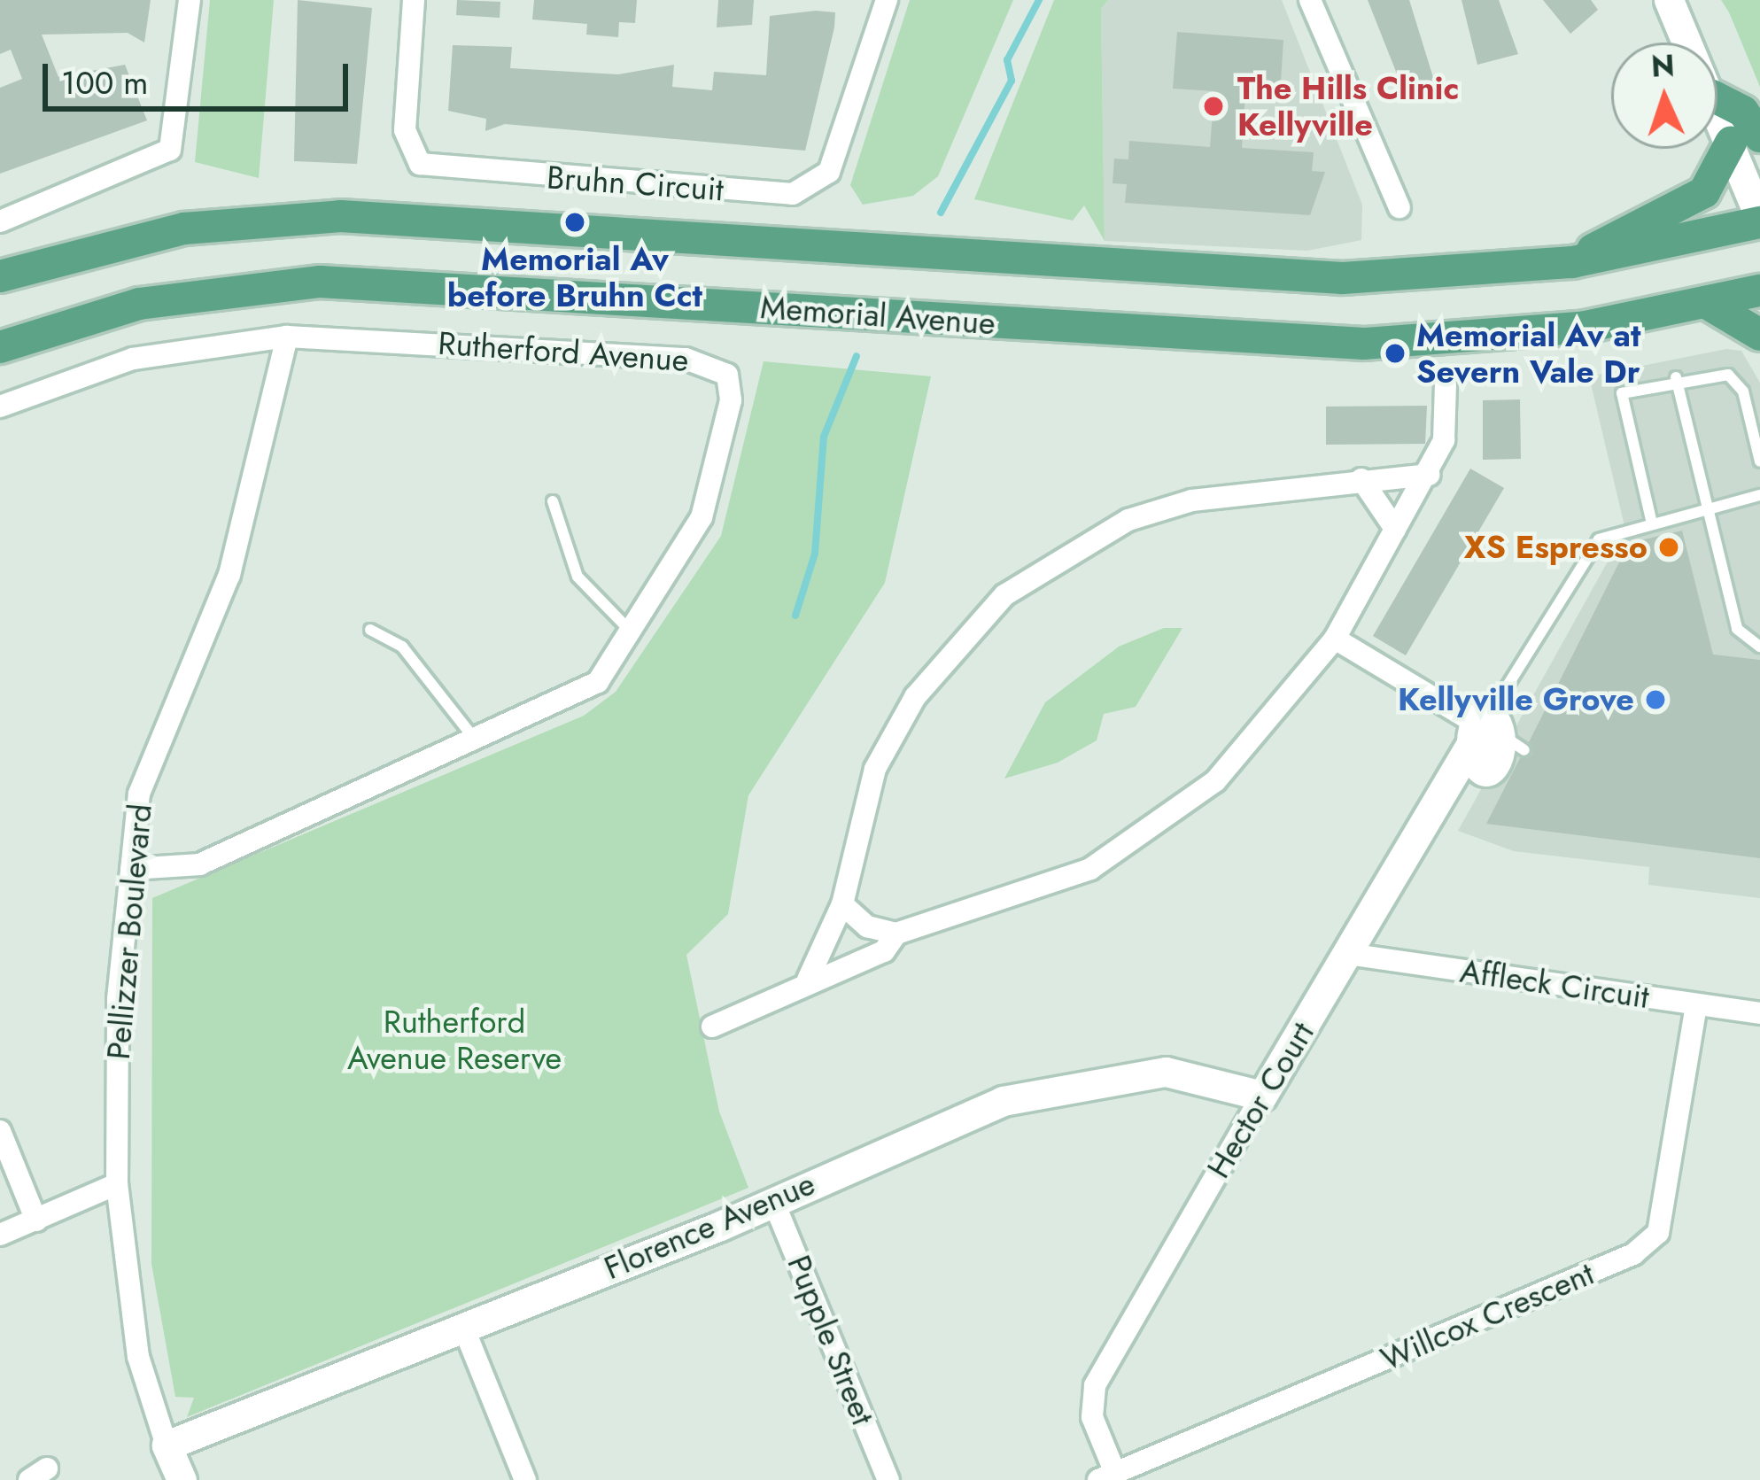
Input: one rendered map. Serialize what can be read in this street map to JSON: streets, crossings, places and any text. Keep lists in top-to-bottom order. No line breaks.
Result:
{"streets":{"main road":["Memorial Avenue"],"street":["Bruhn Circuit","Rutherford Avenue","Pellizzer Boulevard","Affleck Circuit","Hector Court","Florence Avenue","Willcox Crescent","Pupple Street"]},"crossings":[["Rutherford Avenue","Pellizzer Boulevard"],["Pellizzer Boulevard","Florence Avenue"],["Affleck Circuit","Hector Court"],["Affleck Circuit","Willcox Crescent"],["Hector Court","Florence Avenue"],["Hector Court","Willcox Crescent"],["Florence Avenue","Pupple Street"]],"parks":["Rutherford Avenue Reserve"],"places":["The Hills Clinic Kellyville","Memorial Av before Bruhn Cct","Memorial Av at Severn Vale Dr","XS Espresso","Kellyville Grove"],"scale_bar":"100 m","north":"top"}
